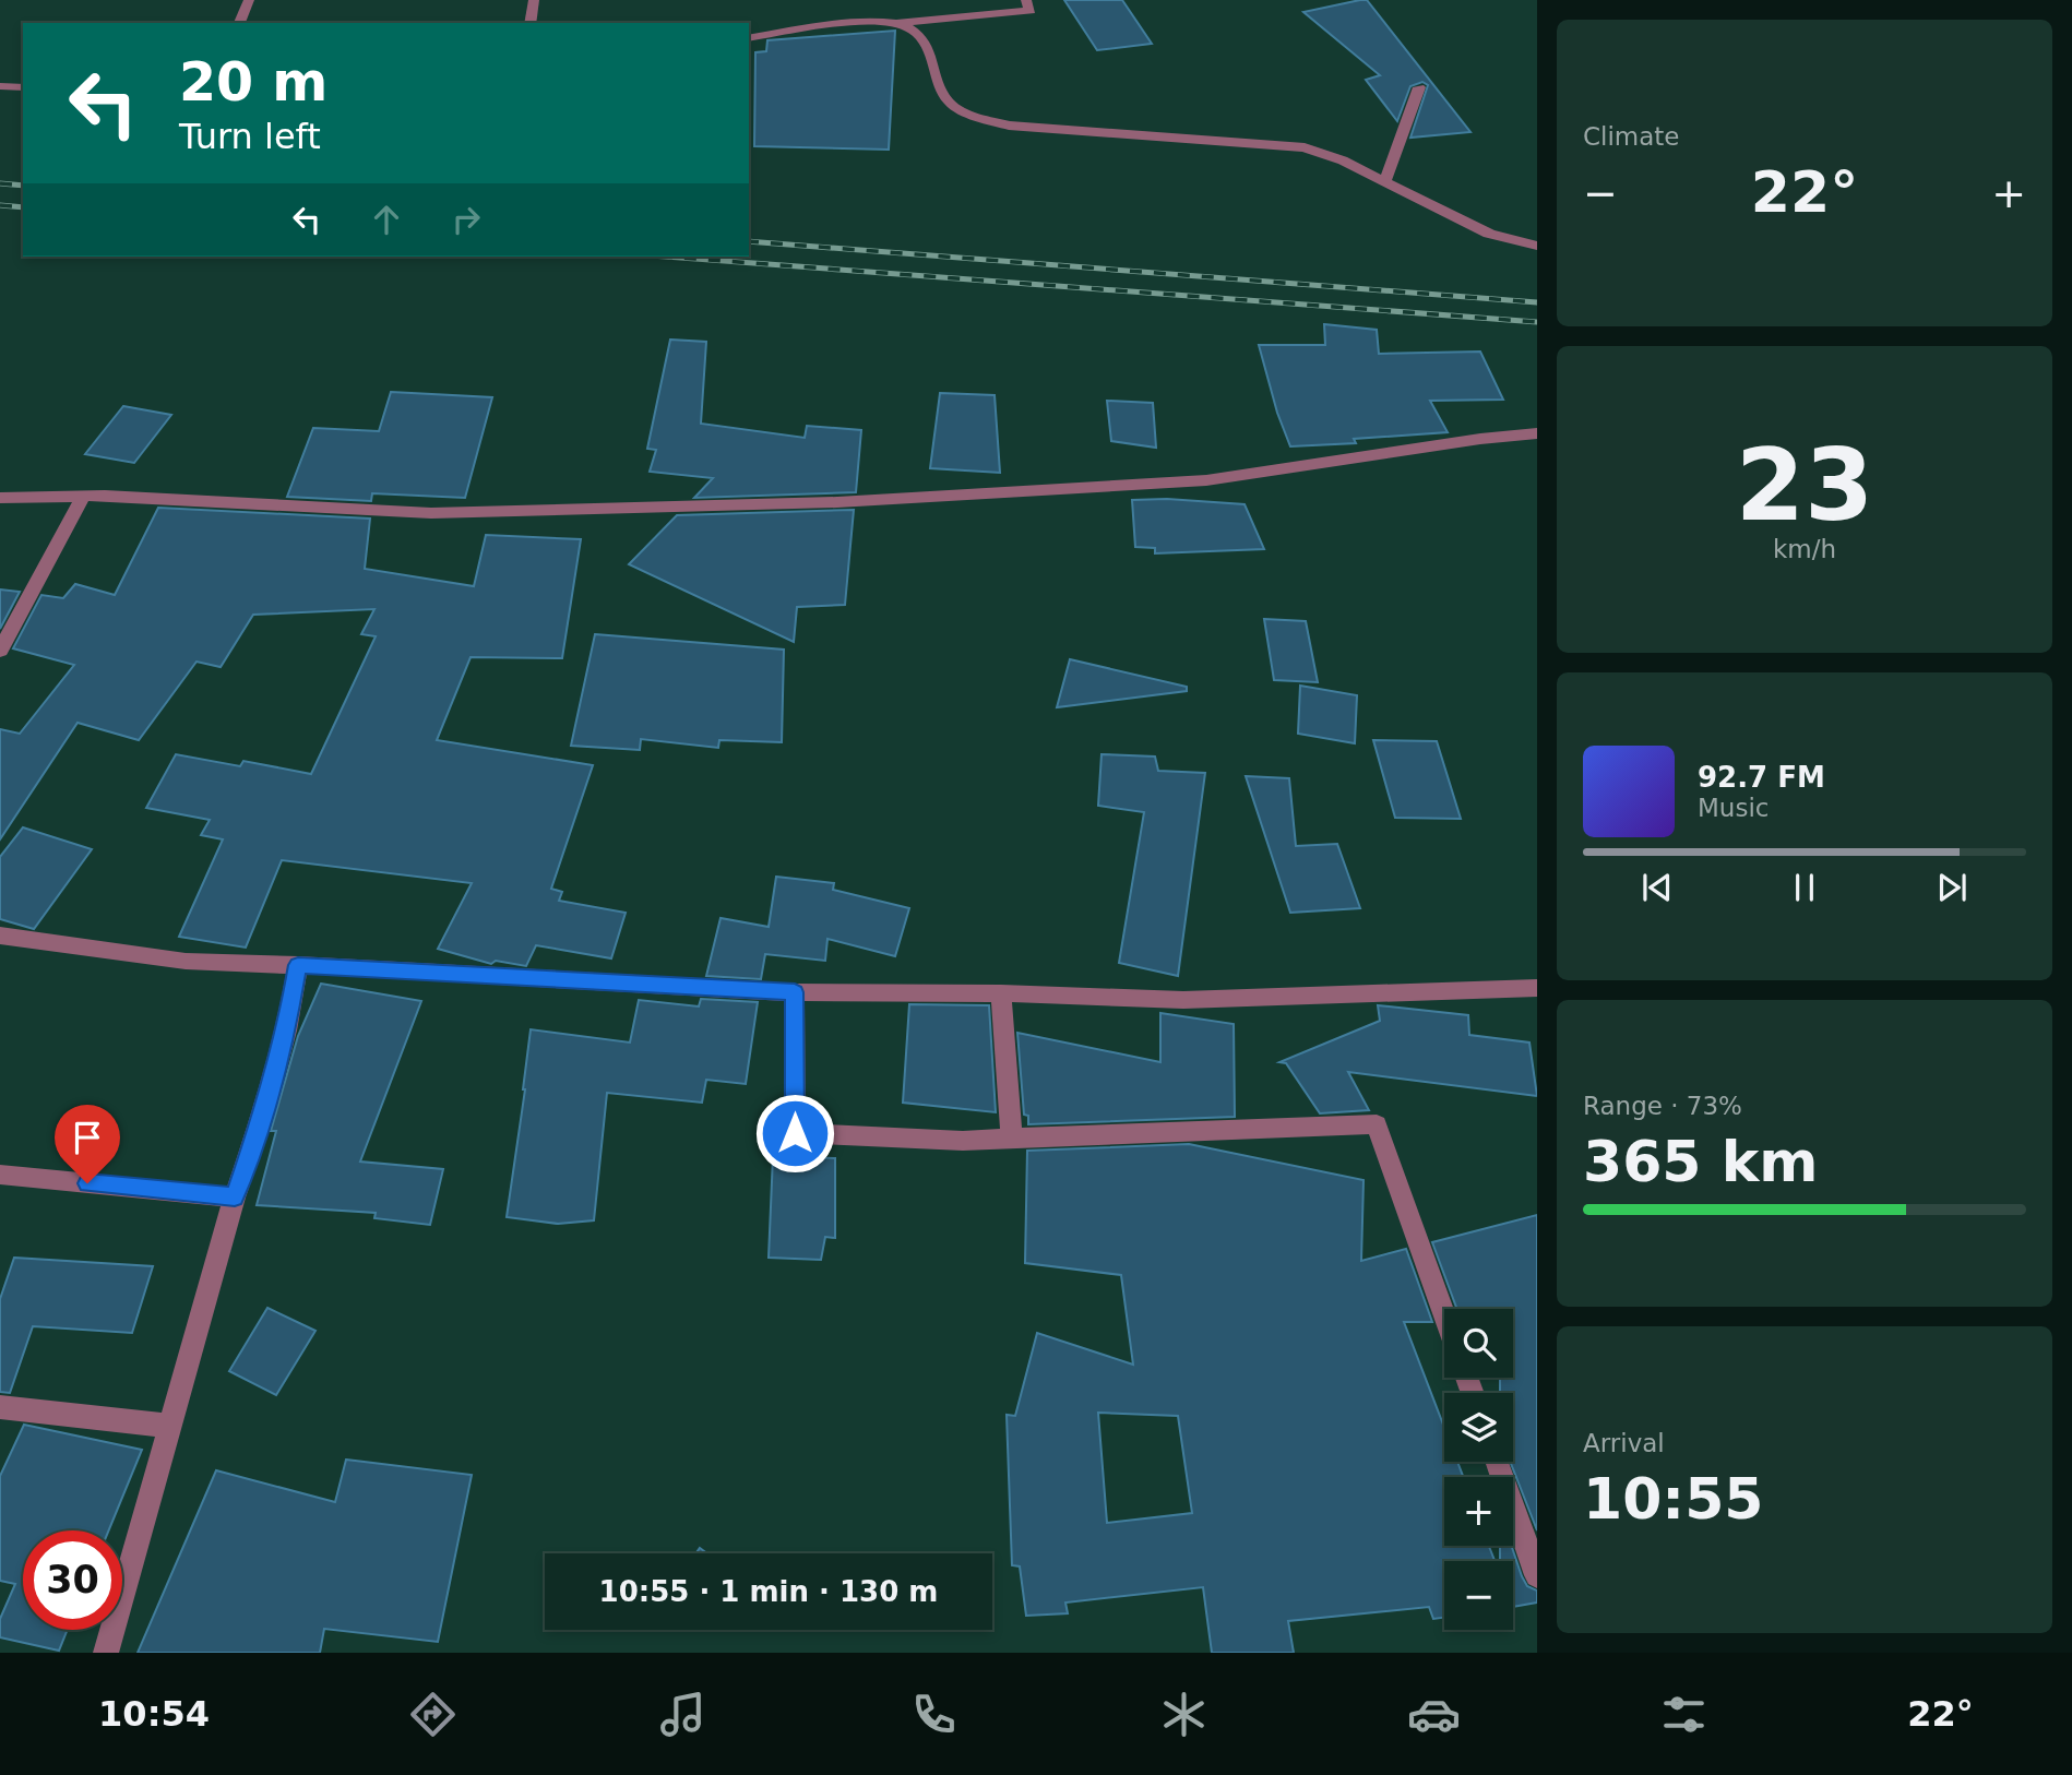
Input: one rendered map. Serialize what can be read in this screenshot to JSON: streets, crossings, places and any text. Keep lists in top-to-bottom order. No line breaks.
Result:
{"page":{"tile":["Climate",["23","km/h"],["Range · 73%","365 km"],["Arrival","10:55"]],"turn":["20 m","Turn left"],"heat":["−","22°","+"],"song":["92.7 FM","Music"],"map_buttons":["+","−"],"limit":"30","trip":"10:55 · 1 min · 130 m","tabs":["10:54","22°"]}}
